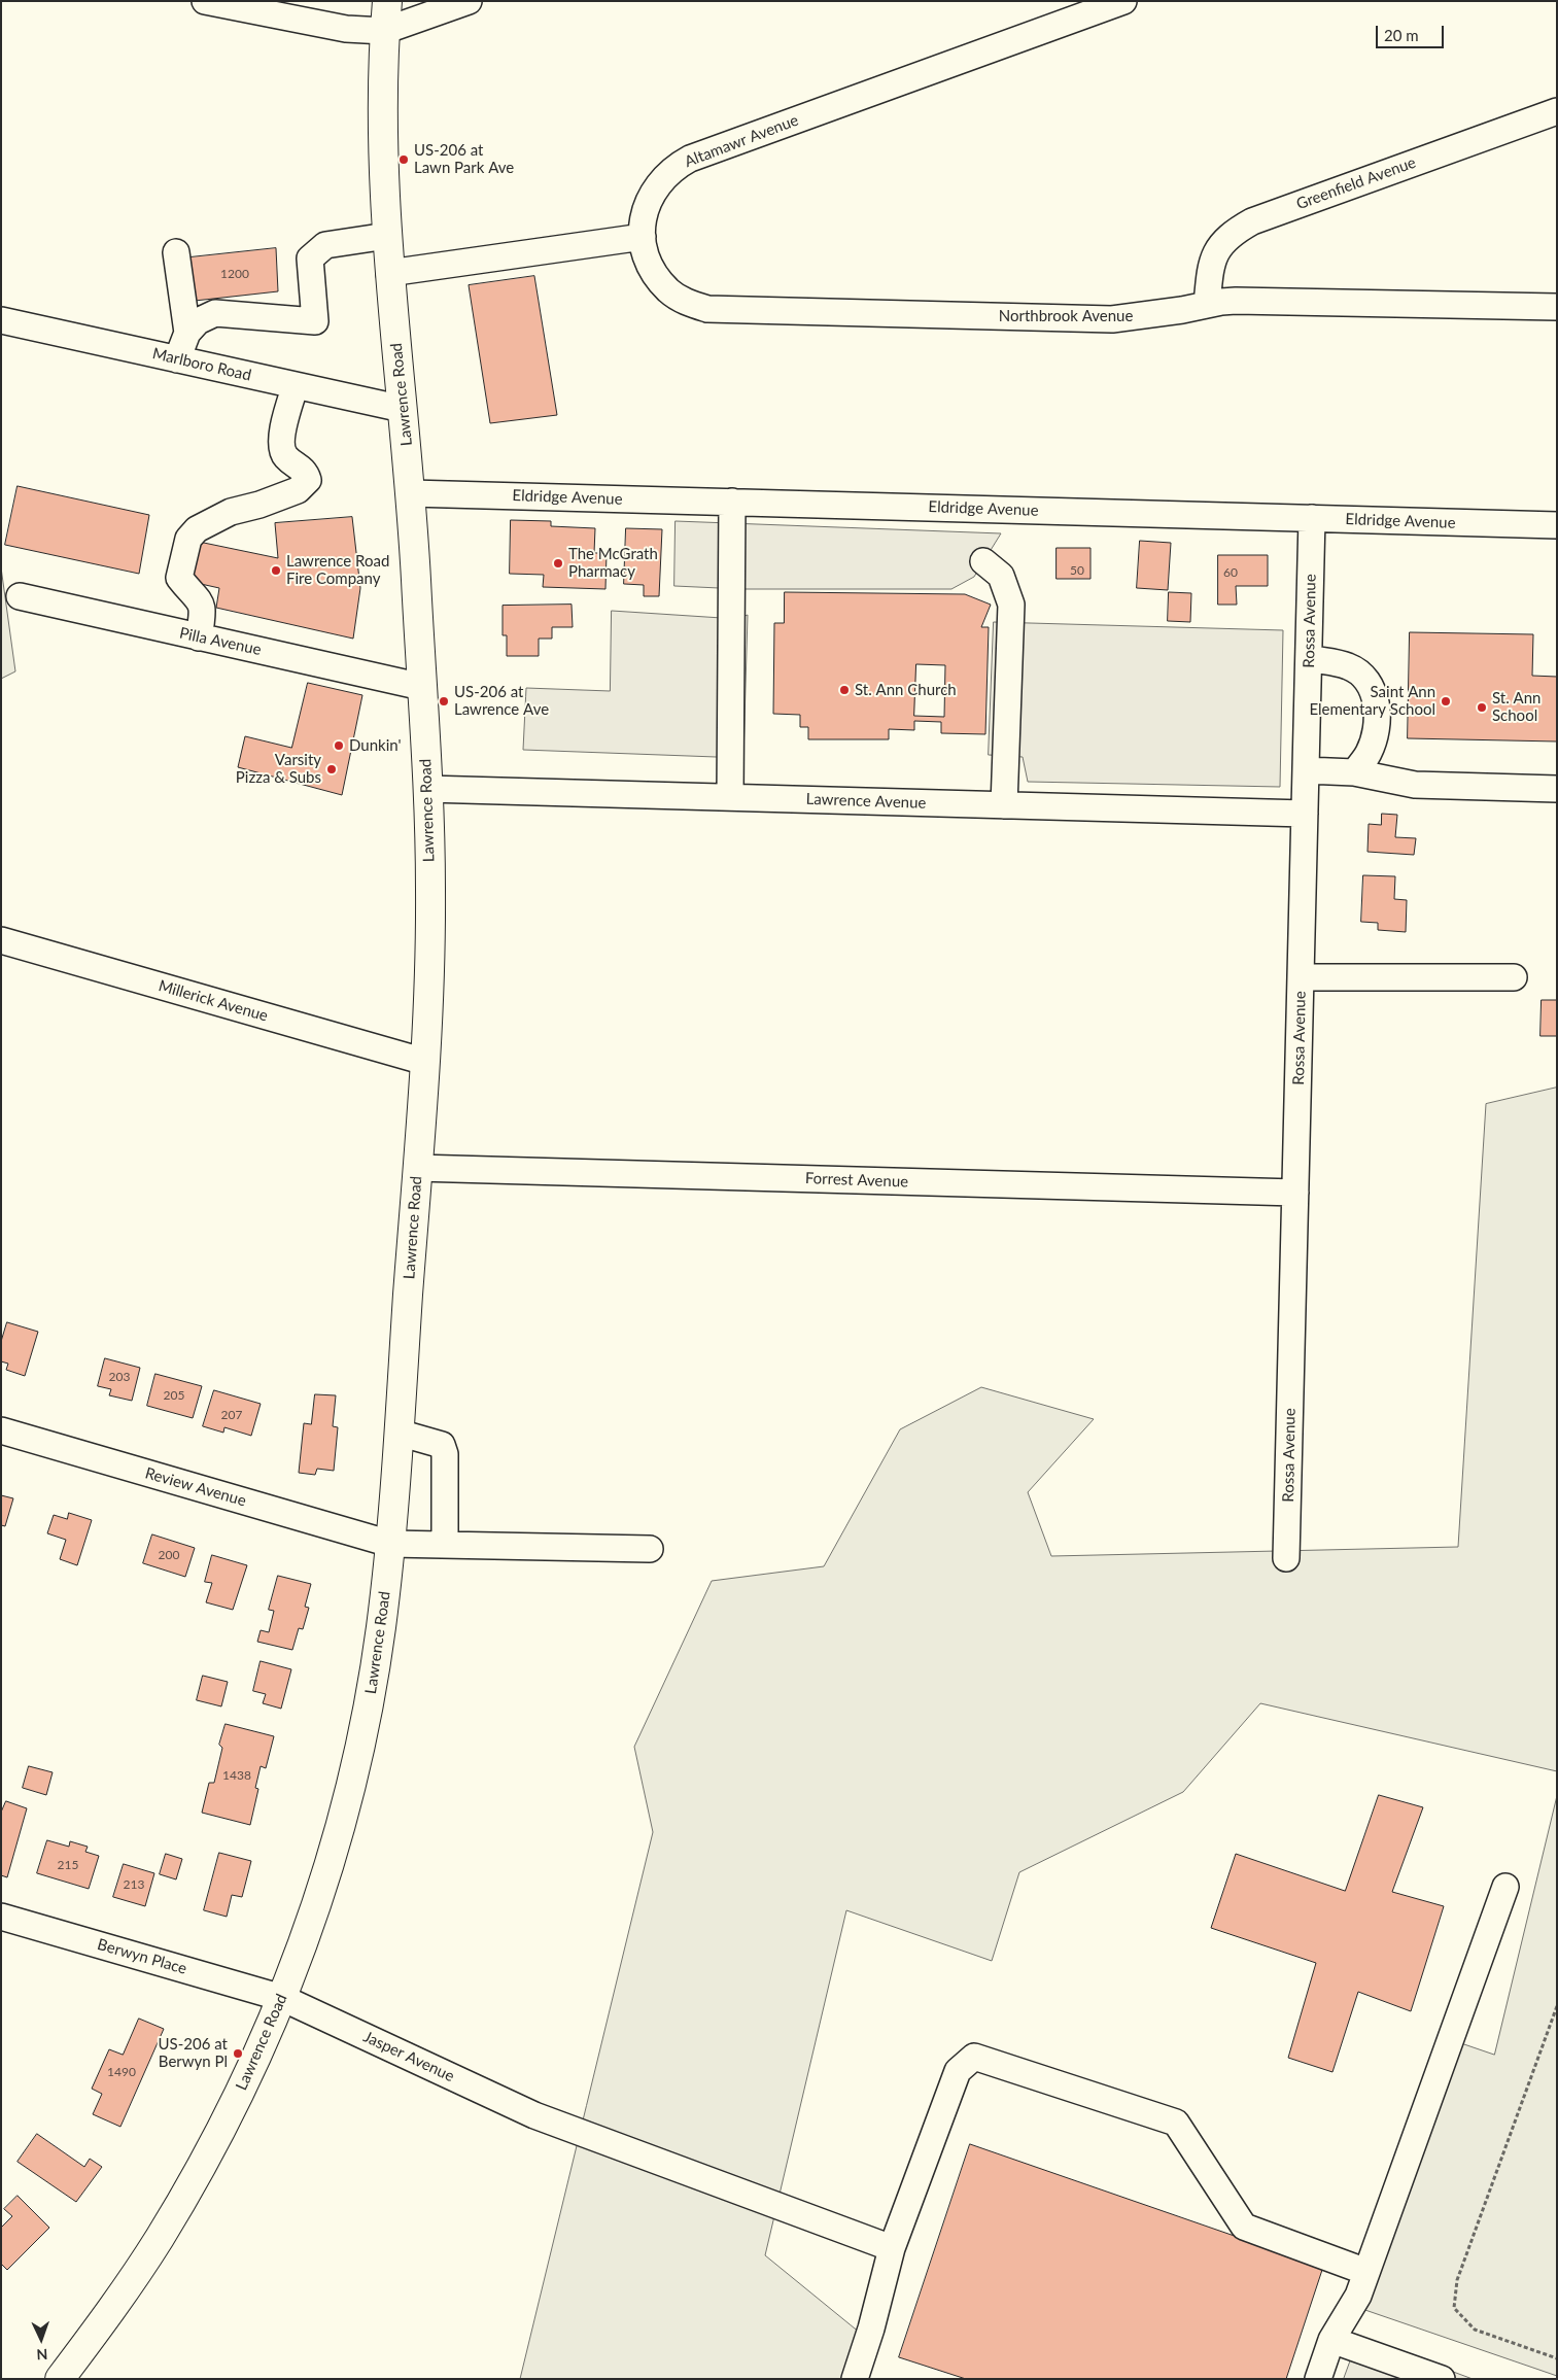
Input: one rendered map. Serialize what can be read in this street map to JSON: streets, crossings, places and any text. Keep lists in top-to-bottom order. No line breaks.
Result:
{"streets":{"main road":["Lawrence Road"],"street":["Altamawr Avenue","Greenfield Avenue","Northbrook Avenue","Marlboro Road","Eldridge Avenue","Rossa Avenue","Pilla Avenue","Lawrence Avenue","Millerick Avenue","Forrest Avenue","Review Avenue","Berwyn Place","Jasper Avenue"]},"crossings":[["Altamawr Avenue","Northbrook Avenue"],["Greenfield Avenue","Northbrook Avenue"],["Marlboro Road","Lawrence Road"],["Lawrence Road","Eldridge Avenue"],["Lawrence Road","Pilla Avenue"],["Lawrence Road","Lawrence Avenue"],["Lawrence Road","Millerick Avenue"],["Lawrence Road","Forrest Avenue"],["Lawrence Road","Review Avenue"],["Lawrence Road","Berwyn Place"],["Lawrence Road","Jasper Avenue"],["Eldridge Avenue","Rossa Avenue"],["Rossa Avenue","Lawrence Avenue"],["Rossa Avenue","Forrest Avenue"],["Berwyn Place","Jasper Avenue"]],"places":["US-206 at Lawn Park Ave","The McGrath Pharmacy","Lawrence Road Fire Company","St. Ann Church","US-206 at Lawrence Ave","Saint Ann Elementary School","St. Ann School","Dunkin'","Varsity Pizza & Subs","US-206 at Berwyn Pl"],"house_numbers":["1200","50","60","203","205","207","200","1438","215","213","1490"],"scale_bar":"20 m","north":"bottom"}
